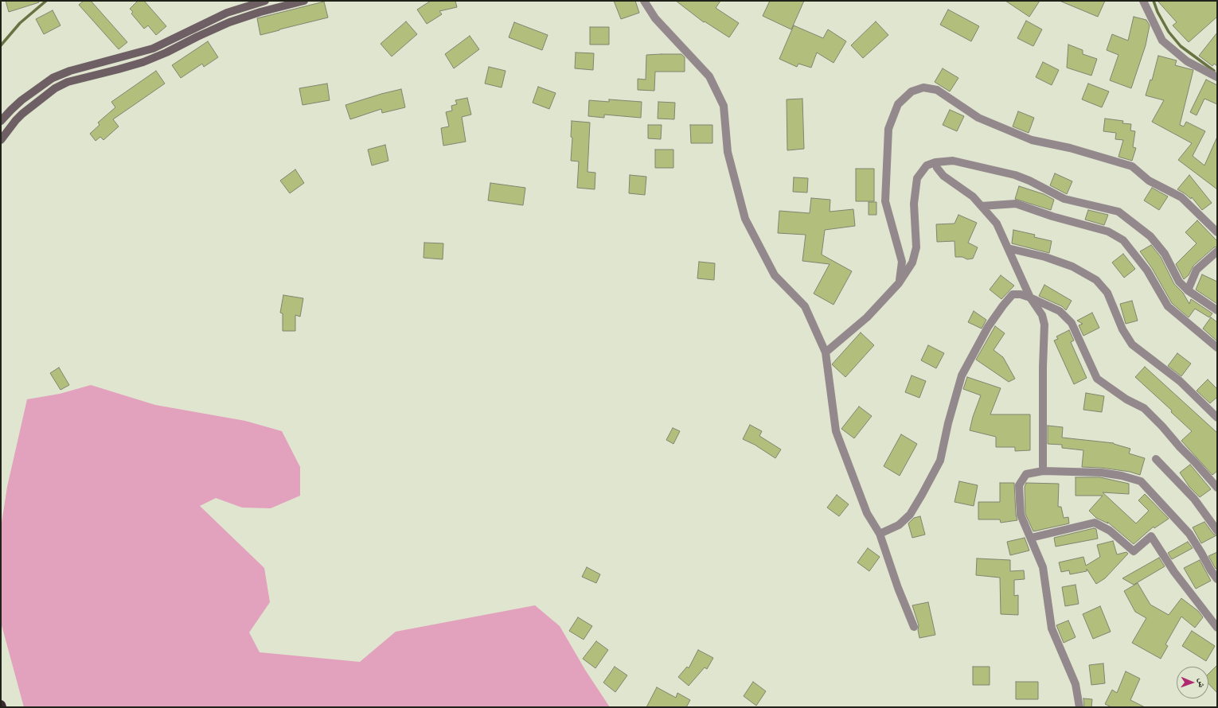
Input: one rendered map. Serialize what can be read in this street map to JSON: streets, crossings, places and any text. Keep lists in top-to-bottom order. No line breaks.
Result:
{"north":"right"}
